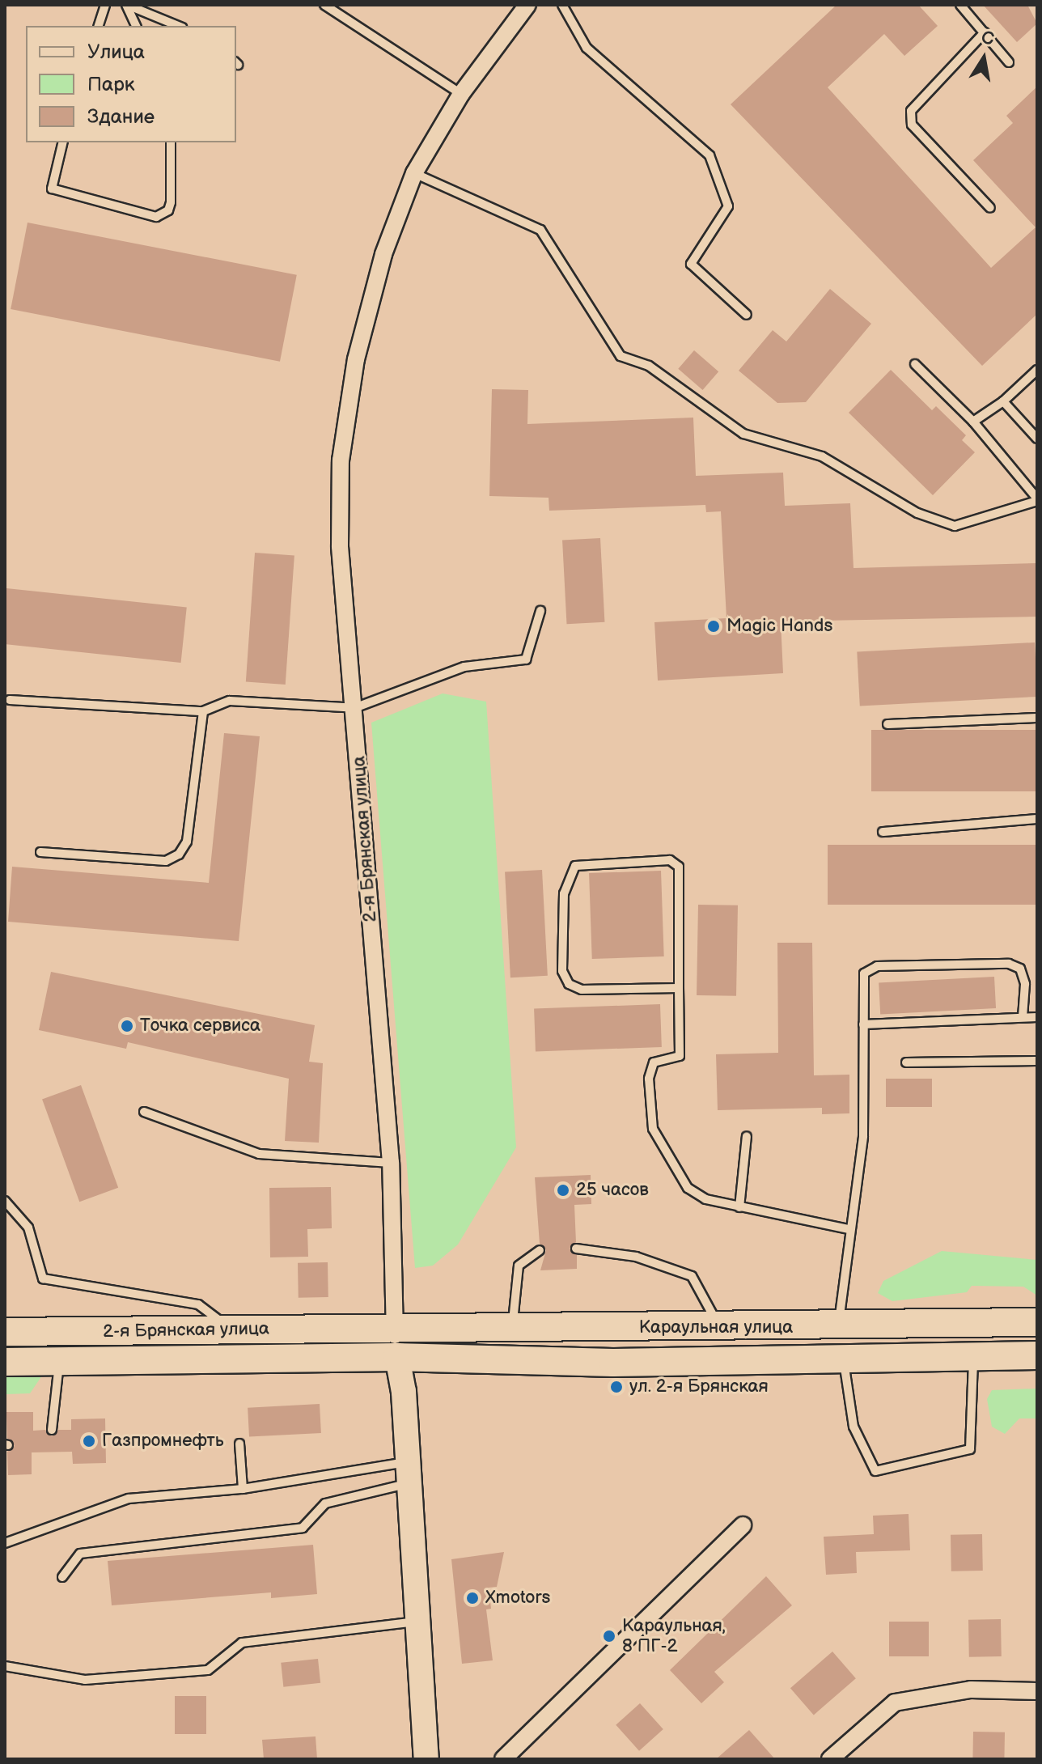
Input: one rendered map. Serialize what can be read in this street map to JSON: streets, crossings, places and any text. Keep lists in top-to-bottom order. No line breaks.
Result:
{"streets":{"main road":["2-я Брянская улица","Караульная улица"]},"crossings":[["2-я Брянская улица","Караульная улица"]],"places":["Magic Hands","Точка сервиса","25 часов","ул. 2-я Брянская","Газпромнефть","Xmotors","Караульная, 8 ПГ-2"],"legend":["Улица","Парк","Здание"],"north":"top"}
